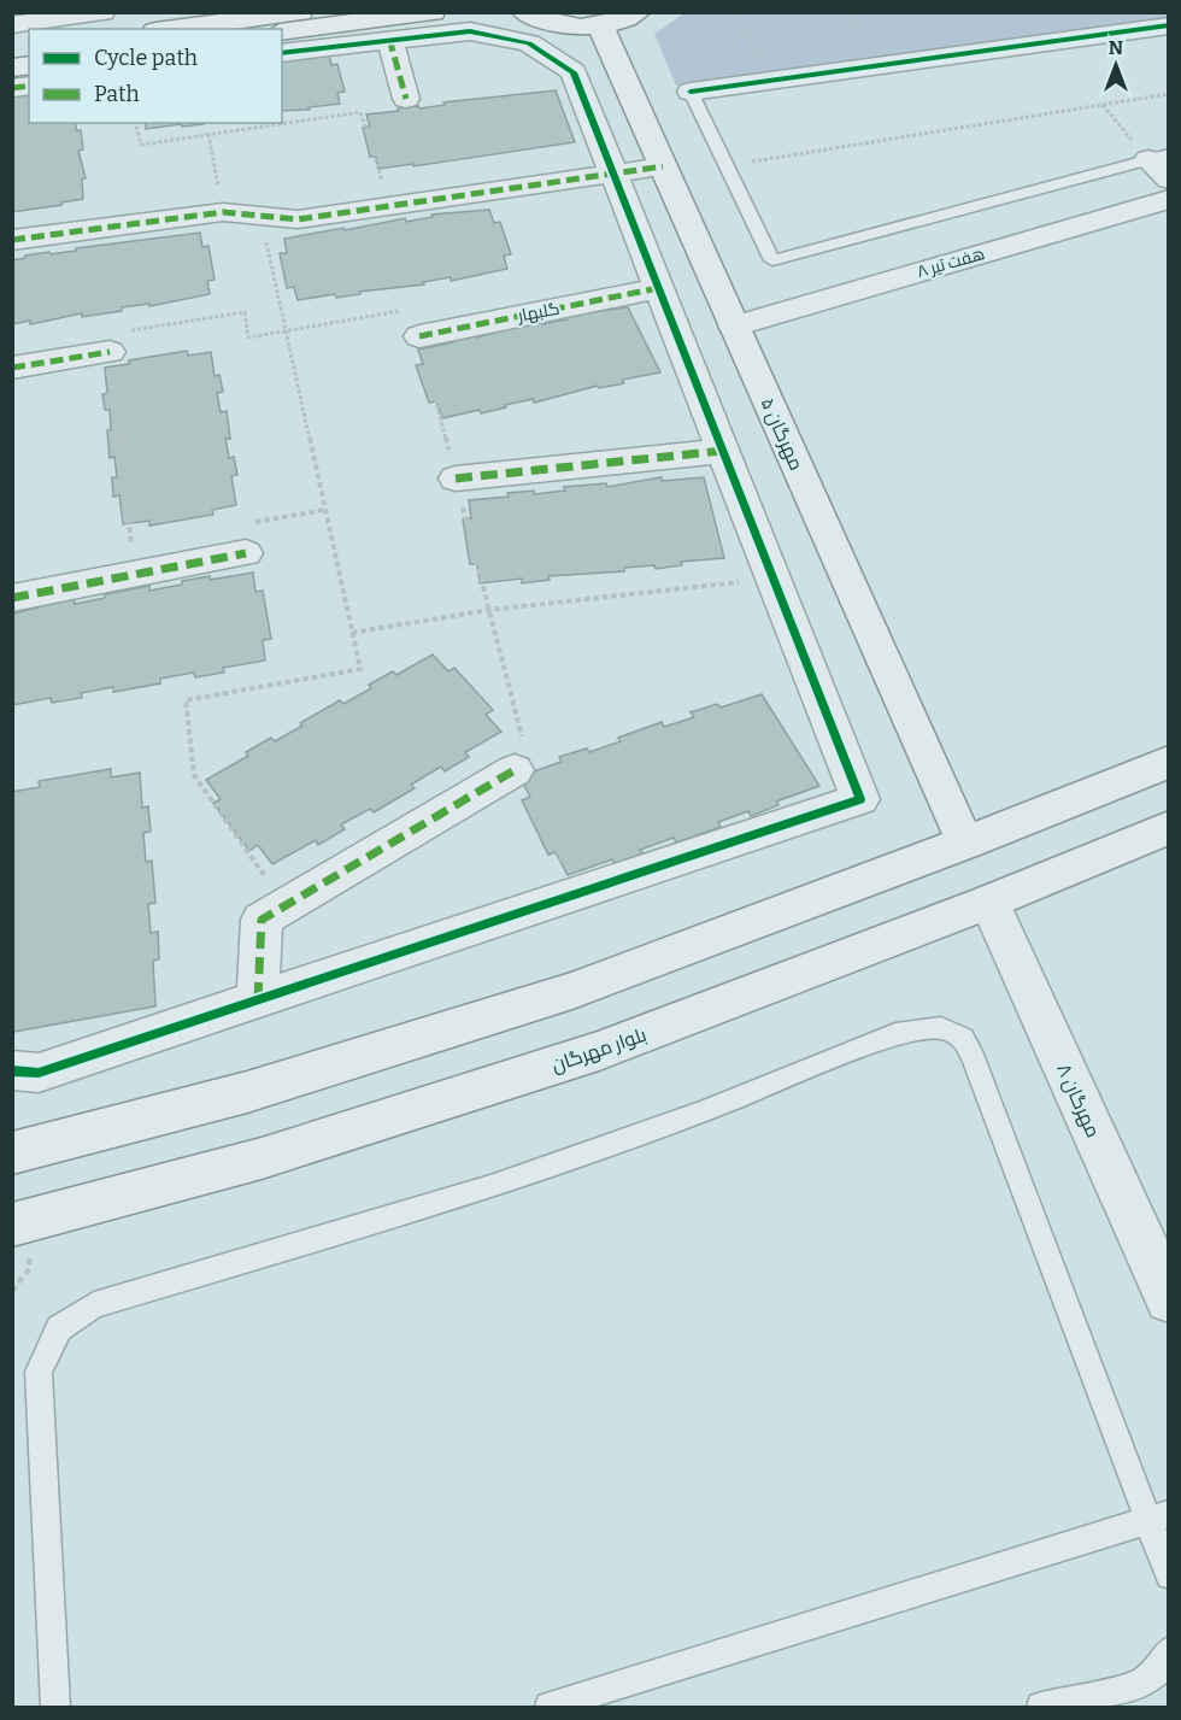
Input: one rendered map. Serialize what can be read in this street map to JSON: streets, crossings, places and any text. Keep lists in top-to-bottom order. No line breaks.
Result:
{"streets":{"street":["هفت تیر ۸","گلبهار","مهرگان ۵","بلوار مهرگان","مهرگان ۸"]},"crossings":[["هفت تیر ۸","مهرگان ۵"],["بلوار مهرگان","مهرگان ۸"]],"legend":["Cycle path","Path"],"north":"top"}
